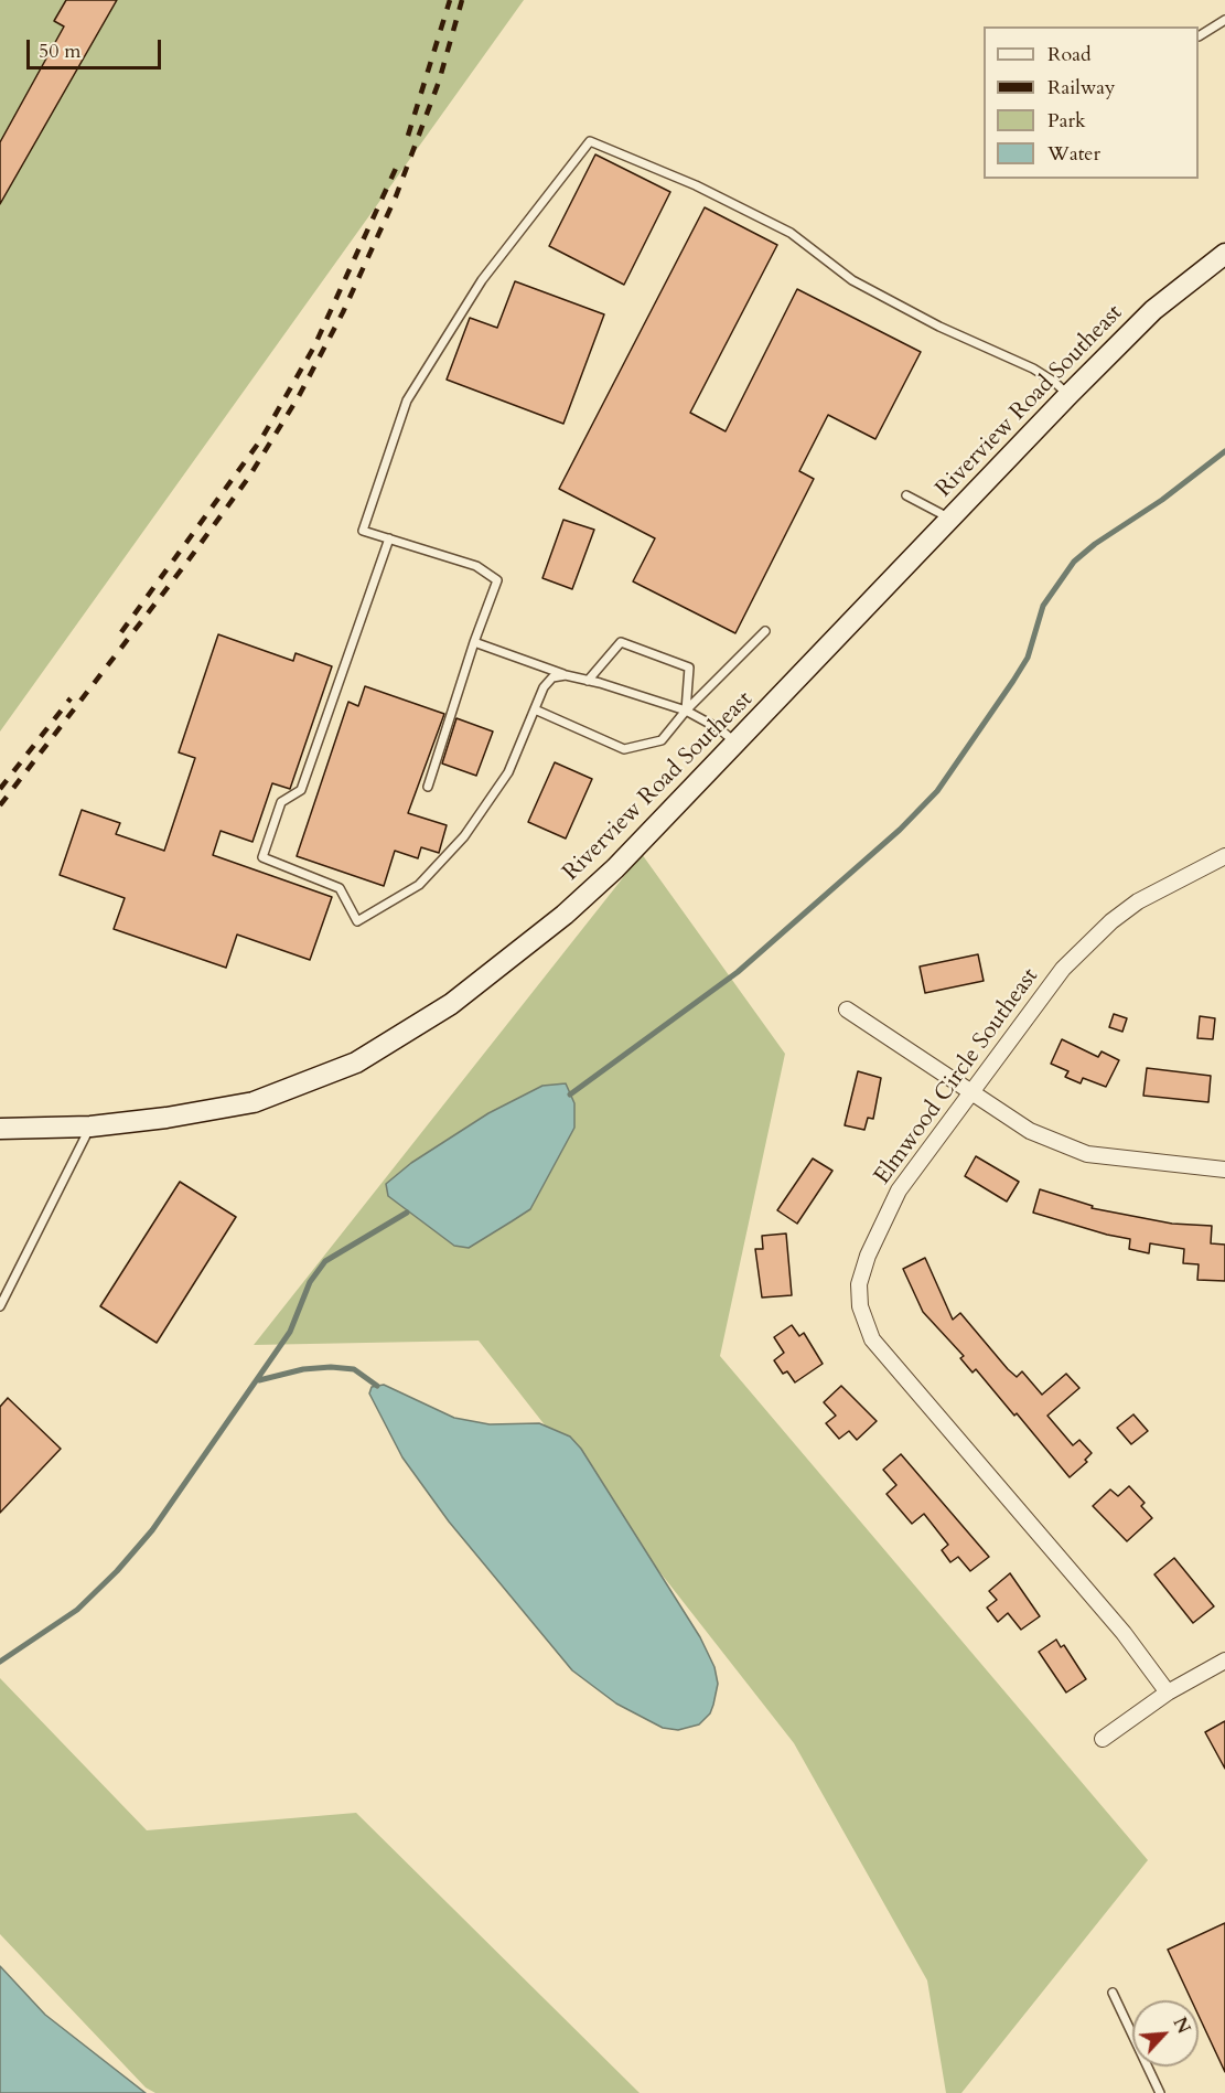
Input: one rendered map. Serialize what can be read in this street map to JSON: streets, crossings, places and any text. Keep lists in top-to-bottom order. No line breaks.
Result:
{"streets":{"street":["Riverview Road Southeast","Elmwood Circle Southeast"]},"legend":["Road","Railway","Park","Water"],"scale_bar":"50 m","north":"top right"}
